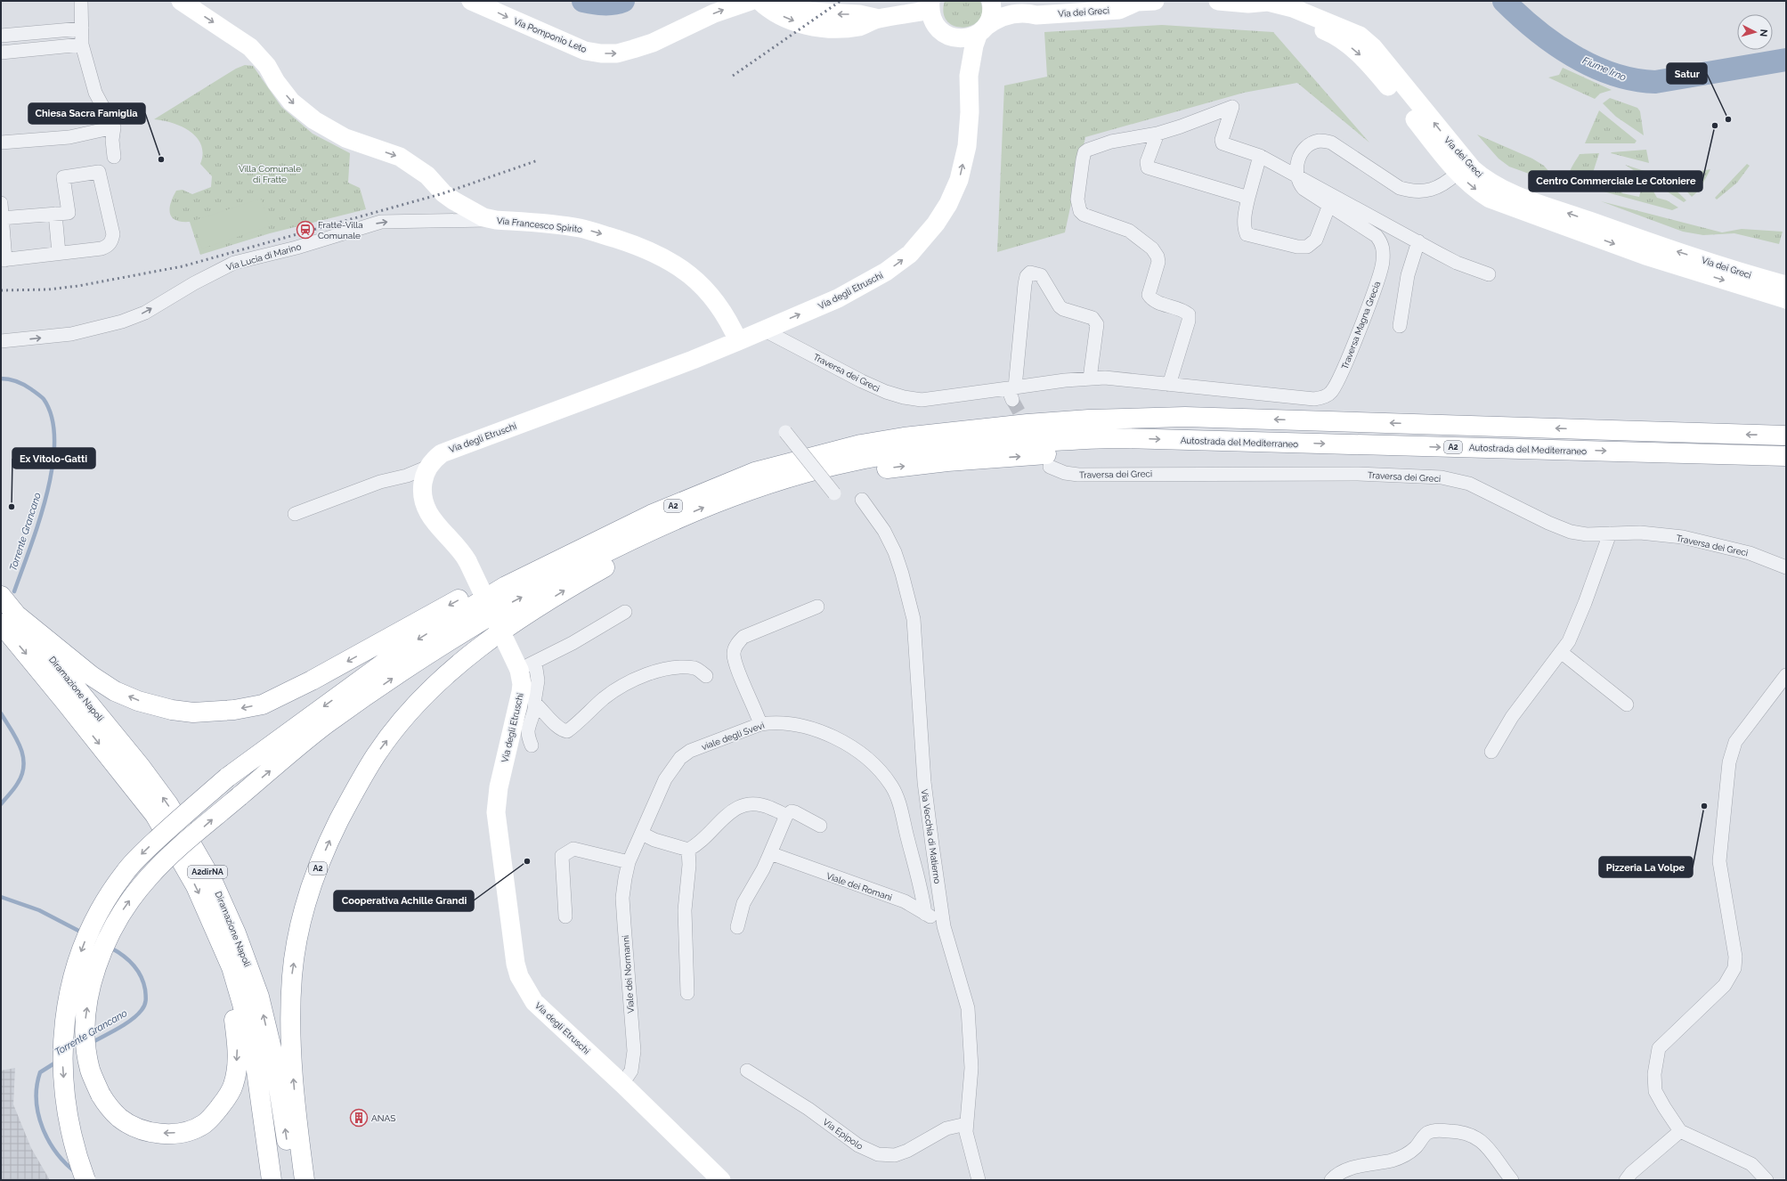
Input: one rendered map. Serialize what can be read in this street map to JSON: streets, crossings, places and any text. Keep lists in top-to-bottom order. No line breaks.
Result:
{"streets":{"highway":["Autostrada del Mediterraneo","A2","Diramazione Napoli","A2dirNA"],"main road":["Via dei Greci","Via Pomponio Leto","Via Francesco Spirito","Via degli Etruschi"],"street":["Via Lucia di Marino","Traversa Magna Grecia","Traversa dei Greci","viale degli Svevi","Via Vecchia di Matierno","Viale dei Romani","Viale dei Normanni","Via Epipolo"]},"crossings":[["Via dei Greci","Via degli Etruschi"],["Via Francesco Spirito","Via Lucia di Marino"],["Via Francesco Spirito","Via degli Etruschi"],["Via degli Etruschi","Traversa dei Greci"],["Via degli Etruschi","Viale dei Normanni"],["Traversa Magna Grecia","Traversa dei Greci"],["Autostrada del Mediterraneo","A2"],["Autostrada del Mediterraneo","Diramazione Napoli"],["viale degli Svevi","Viale dei Romani"],["viale degli Svevi","Viale dei Normanni"],["Via Vecchia di Matierno","Viale dei Romani"],["Via Vecchia di Matierno","Via Epipolo"]],"one_way":["Via Pomponio Leto","Via Francesco Spirito","Via Lucia di Marino"],"water":["Fiume Irno","Torrente Grancano"],"parks":["Villa Comunale di Fratte"],"places":{"other":["Satur","Centro Commerciale Le Cotoniere","Chiesa Sacra Famiglia","Ex Vitolo-Gatti","Pizzeria La Volpe","Cooperativa Achille Grandi"],"station":["Fratte-Villa Comunale"],"building":["ANAS"]},"north":"right"}
